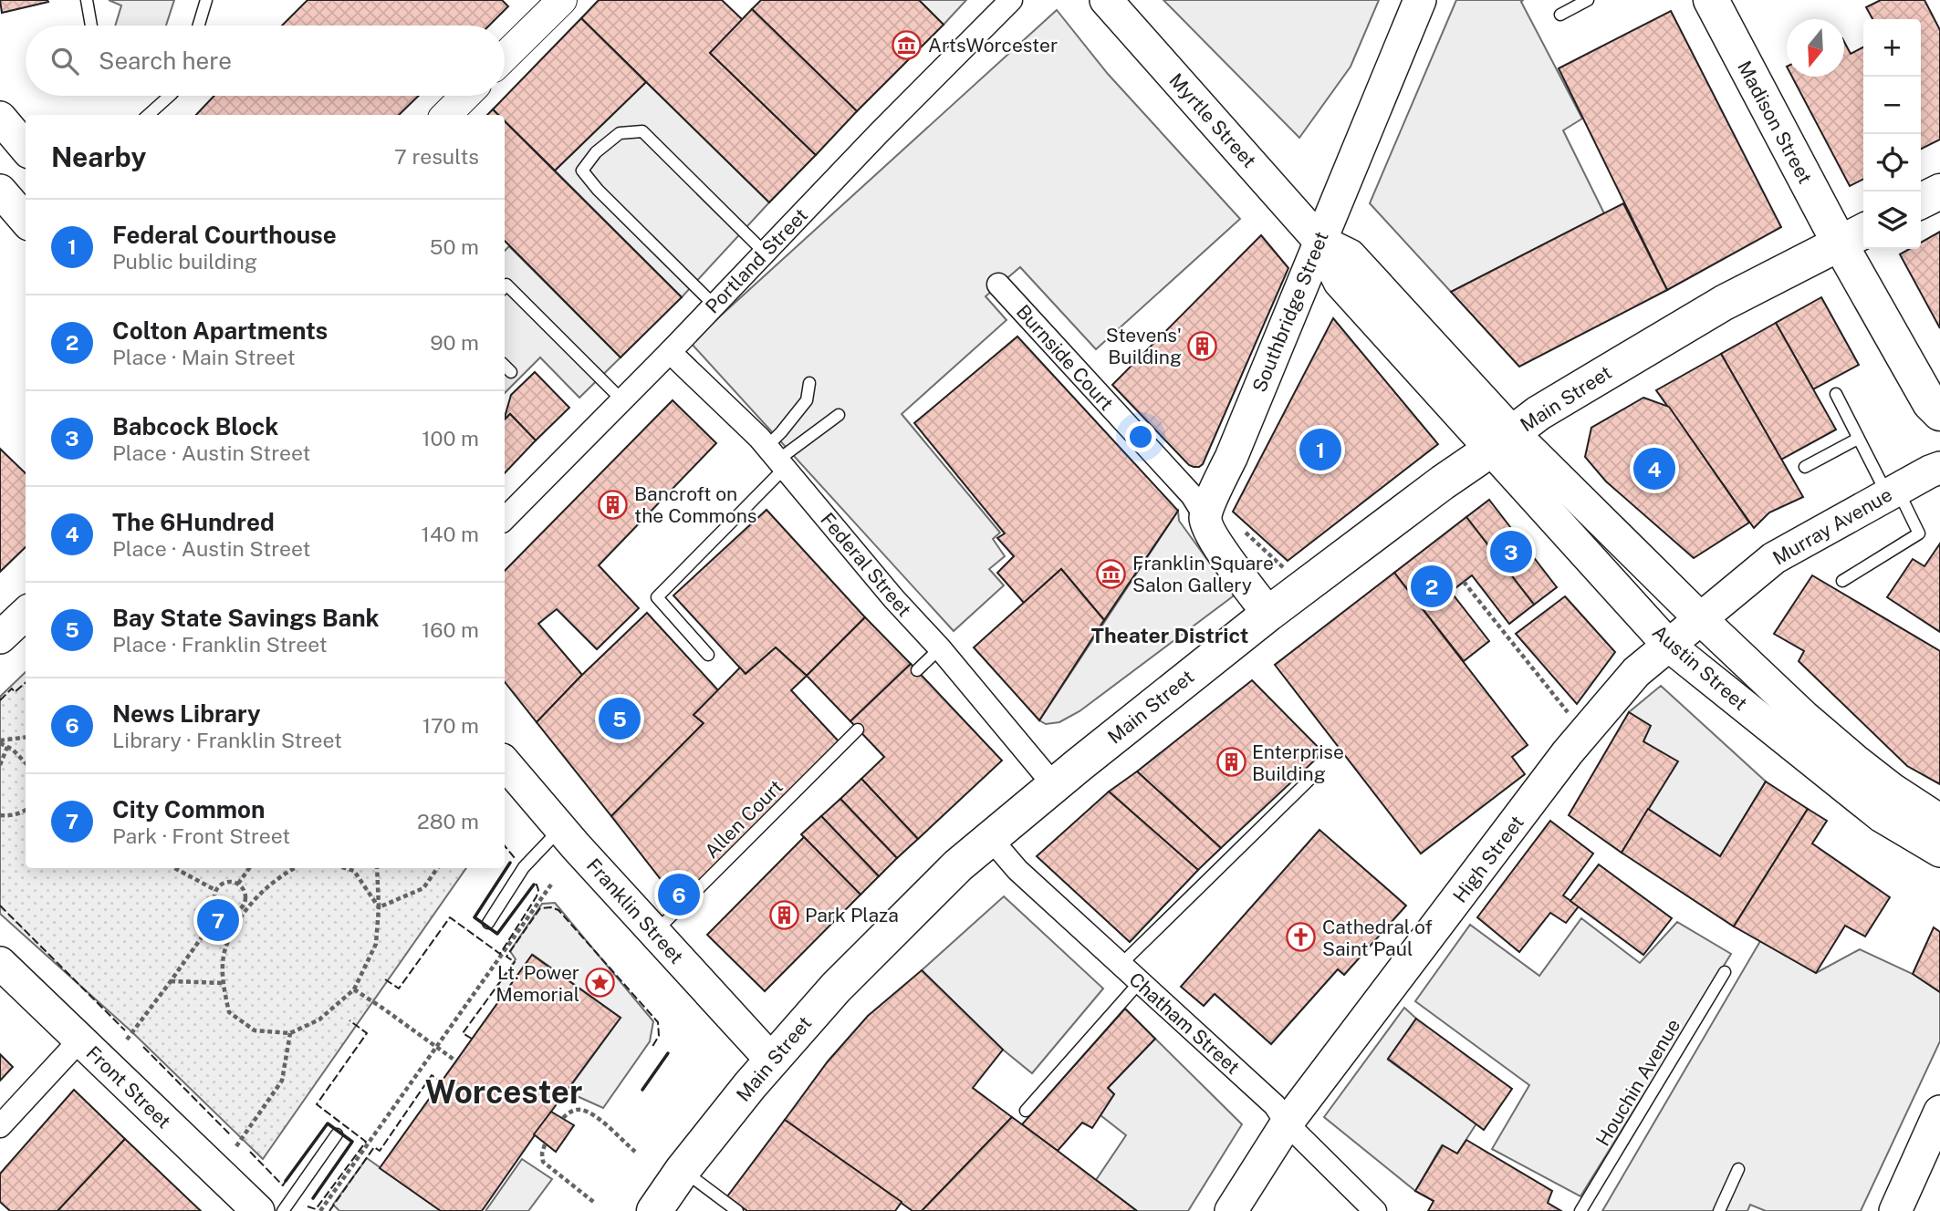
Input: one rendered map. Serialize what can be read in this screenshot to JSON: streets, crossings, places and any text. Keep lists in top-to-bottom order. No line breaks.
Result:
{"streets":{"main road":["Myrtle Street","Madison Street","Southbridge Street","Main Street","Murray Avenue","Austin Street","High Street","Franklin Street","Front Street"],"street":["Portland Street","Burnside Court","Federal Street","Chatham Street"],"lane":["Allen Court","Houchin Avenue"]},"crossings":[["Myrtle Street","Southbridge Street"],["Myrtle Street","Main Street"],["Myrtle Street","Austin Street"],["Madison Street","Main Street"],["Portland Street","Federal Street"],["Southbridge Street","Burnside Court"],["Main Street","Federal Street"],["Main Street","Austin Street"],["Main Street","Franklin Street"],["Main Street","Chatham Street"],["Murray Avenue","Austin Street"],["Murray Avenue","High Street"],["Austin Street","High Street"],["Allen Court","Franklin Street"],["High Street","Chatham Street"]],"districts":["Theater District","Worcester"],"places":{"museum":["ArtsWorcester","Franklin Square Salon Gallery"],"building":["Stevens' Building","Bancroft on the Commons","Enterprise Building","Park Plaza"],"church":["Cathedral of Saint Paul"],"place":["Lt. Power Memorial"]},"north":"bottom","page":{"map_buttons":["+","−"],"search":"Search here","heading":["Nearby","7 results"],"list":[{"mark":"1","name":"Federal Courthouse","note":"Public building","value":"50 m"},{"mark":"2","name":"Colton Apartments","note":"Place · Main Street","value":"90 m"},{"mark":"3","name":"Babcock Block","note":"Place · Austin Street","value":"100 m"},{"mark":"4","name":"The 6Hundred","note":"Place · Austin Street","value":"140 m"},{"mark":"5","name":"Bay State Savings Bank","note":"Place · Franklin Street","value":"160 m"},{"mark":"6","name":"News Library","note":"Library · Franklin Street","value":"170 m"},{"mark":"7","name":"City Common","note":"Park · Front Street","value":"280 m"}],"pins":["1","4","3","2","5","6","7"]}}
